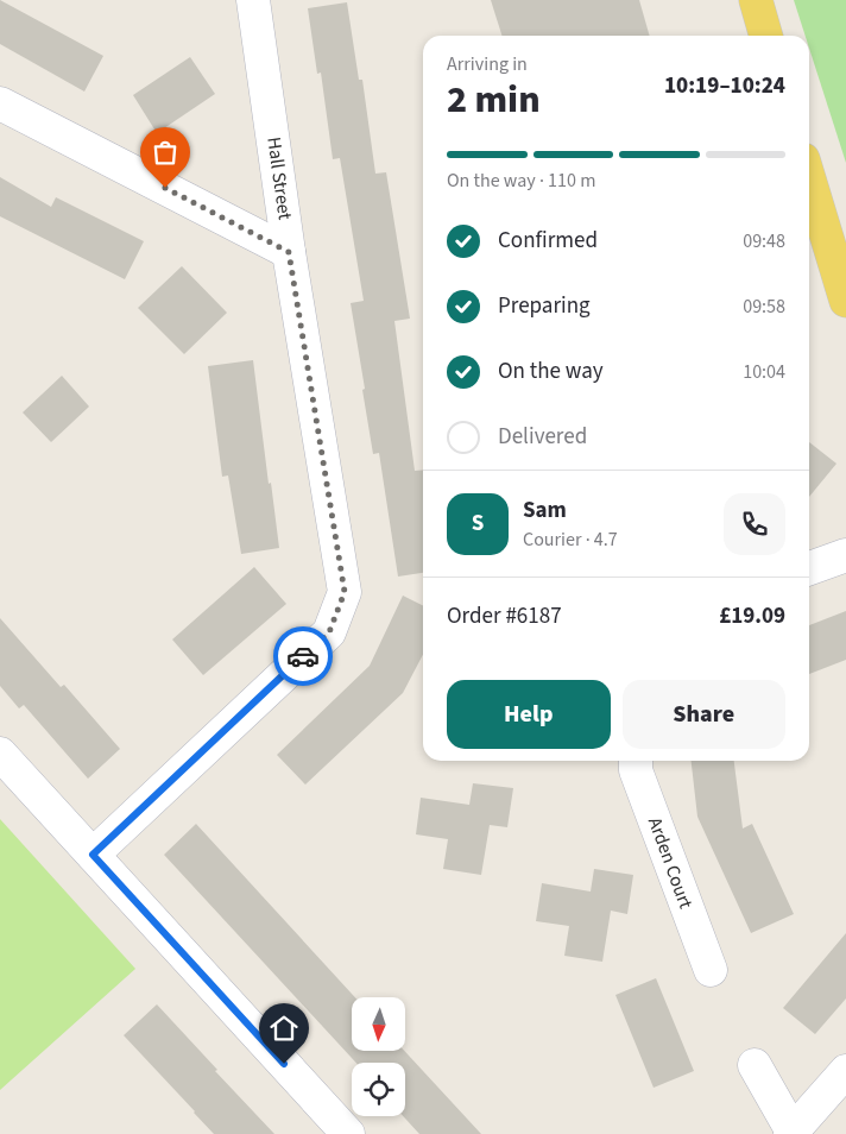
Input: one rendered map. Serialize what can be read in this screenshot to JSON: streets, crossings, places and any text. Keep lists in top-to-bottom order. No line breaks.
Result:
{"streets":{"street":["Hall Street","Arden Court"]},"north":"bottom","page":{"heading":["2 min","Arriving in","10:19–10:24"],"panel":["Sam","Courier · 4.7","Order #6187","£19.09"],"bar":"On the way · 110 m","list":[["Confirmed","09:48"],["Preparing","09:58"],["On the way","10:04"],"Delivered"],"round":"S","buttons":["Help","Share"]}}
